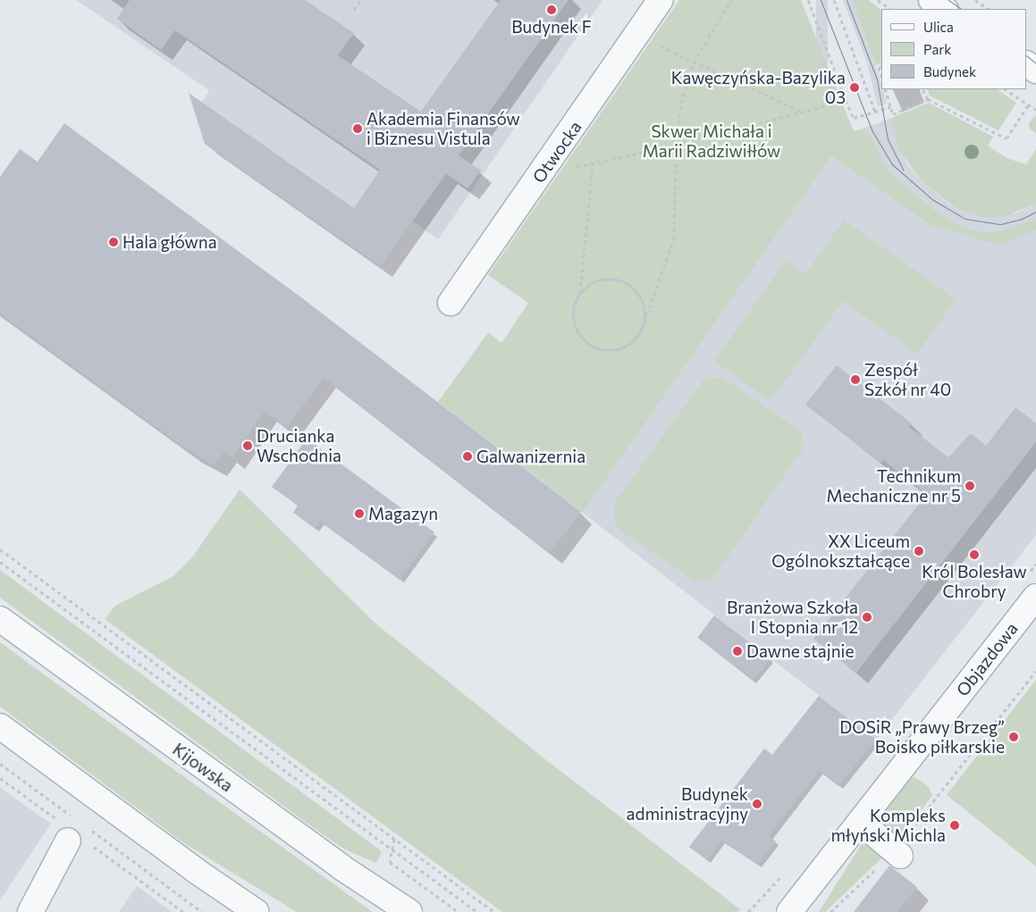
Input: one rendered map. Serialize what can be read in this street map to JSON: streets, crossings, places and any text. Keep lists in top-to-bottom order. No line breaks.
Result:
{"streets":{"street":["Otwocka","Objazdowa","Kijowska"]},"parks":["Skwer Michała i Marii Radziwiłłów"],"places":["Budynek F","Kawęczyńska-Bazylika 03","Akademia Finansów i Biznesu Vistula","Hala główna","Zespół Szkół nr 40","Drucianka Wschodnia","Galwanizernia","Technikum Mechaniczne nr 5","Magazyn","XX Liceum Ogólnokształcące","Król Bolesław Chrobry","Branżowa Szkoła I Stopnia nr 12","Dawne stajnie","DOSiR „Prawy Brzeg” Boisko piłkarskie","Budynek administracyjny","Kompleks młyński Michla"],"legend":["Ulica","Park","Budynek"]}
